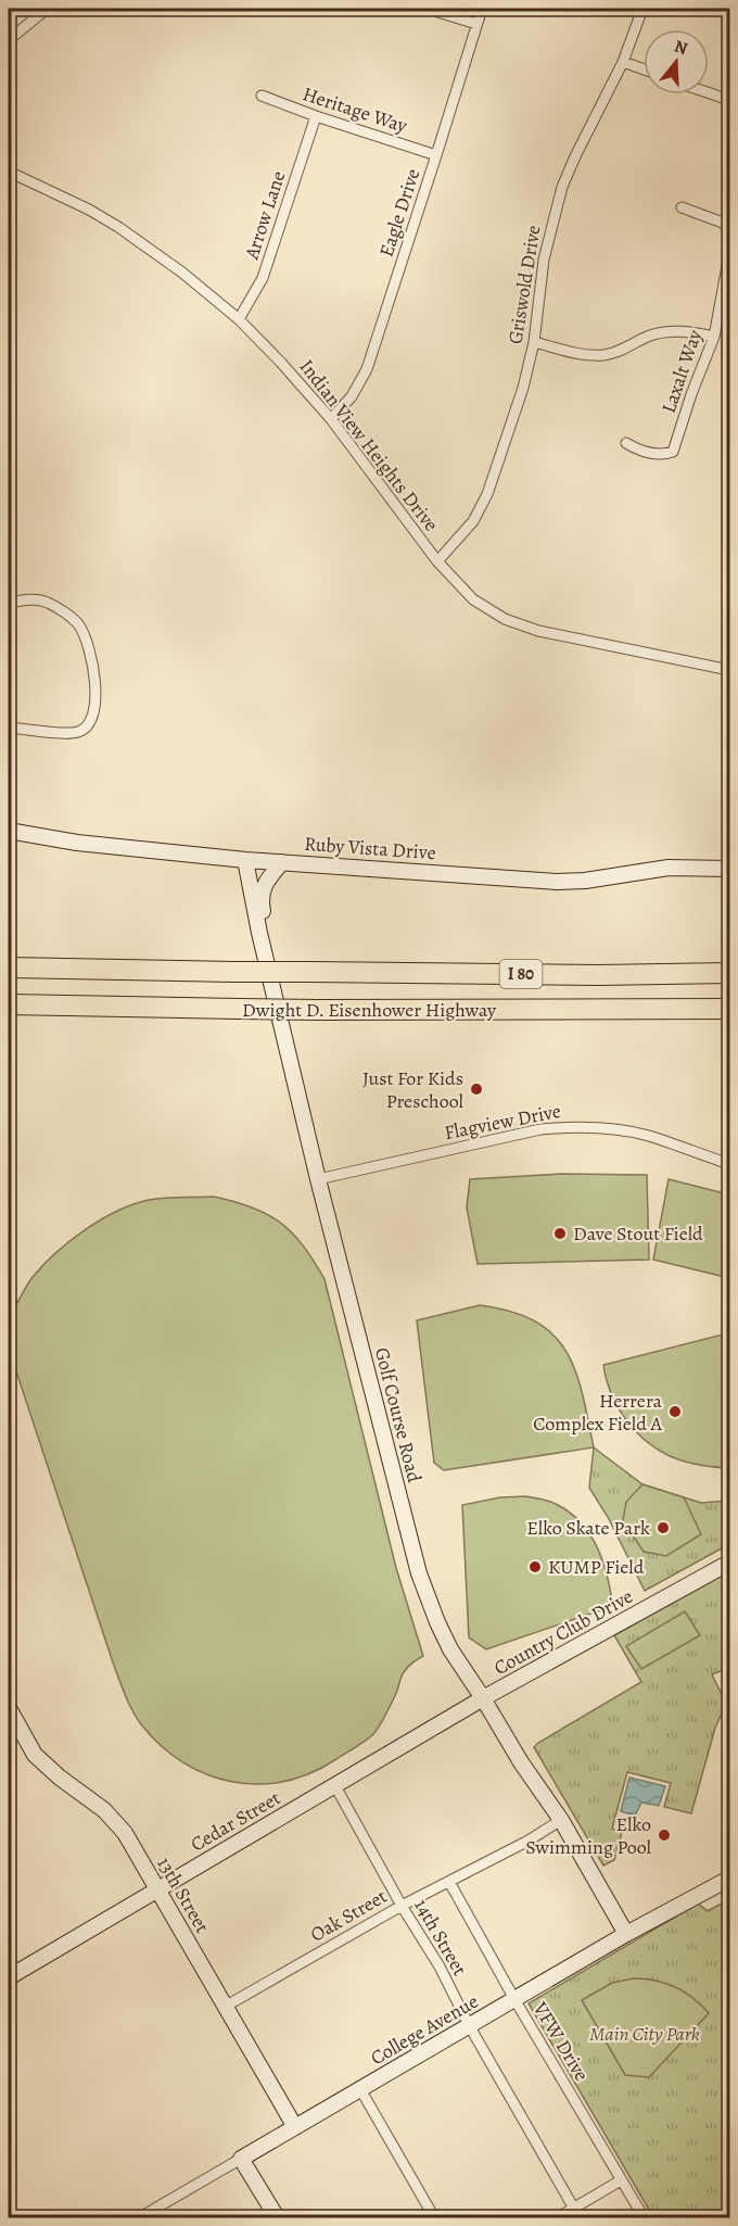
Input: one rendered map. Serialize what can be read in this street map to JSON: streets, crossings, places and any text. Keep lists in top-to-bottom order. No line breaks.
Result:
{"streets":{"highway":["I 80","Dwight D. Eisenhower Highway"],"street":["Heritage Way","Eagle Drive","Arrow Lane","Griswold Drive","Laxalt Way","Indian View Heights Drive","Ruby Vista Drive","Flagview Drive","Golf Course Road","Country Club Drive","Cedar Street","13th Street","Oak Street","14th Street","College Avenue","VFW Drive"]},"crossings":[["Heritage Way","Eagle Drive"],["Heritage Way","Arrow Lane"],["Eagle Drive","Indian View Heights Drive"],["Arrow Lane","Indian View Heights Drive"],["Griswold Drive","Indian View Heights Drive"],["Ruby Vista Drive","Golf Course Road"],["Flagview Drive","Golf Course Road"],["Golf Course Road","Country Club Drive"],["Golf Course Road","Cedar Street"],["Golf Course Road","Oak Street"],["Golf Course Road","College Avenue"],["Country Club Drive","Cedar Street"],["Cedar Street","13th Street"],["Cedar Street","14th Street"],["13th Street","Oak Street"],["13th Street","College Avenue"],["Oak Street","14th Street"],["Oak Street","VFW Drive"],["14th Street","College Avenue"],["College Avenue","VFW Drive"]],"parks":["Main City Park"],"places":["Just For Kids Preschool","Dave Stout Field","Herrera Complex Field A","Elko Skate Park","KUMP Field","Elko Swimming Pool"],"north":"top"}
